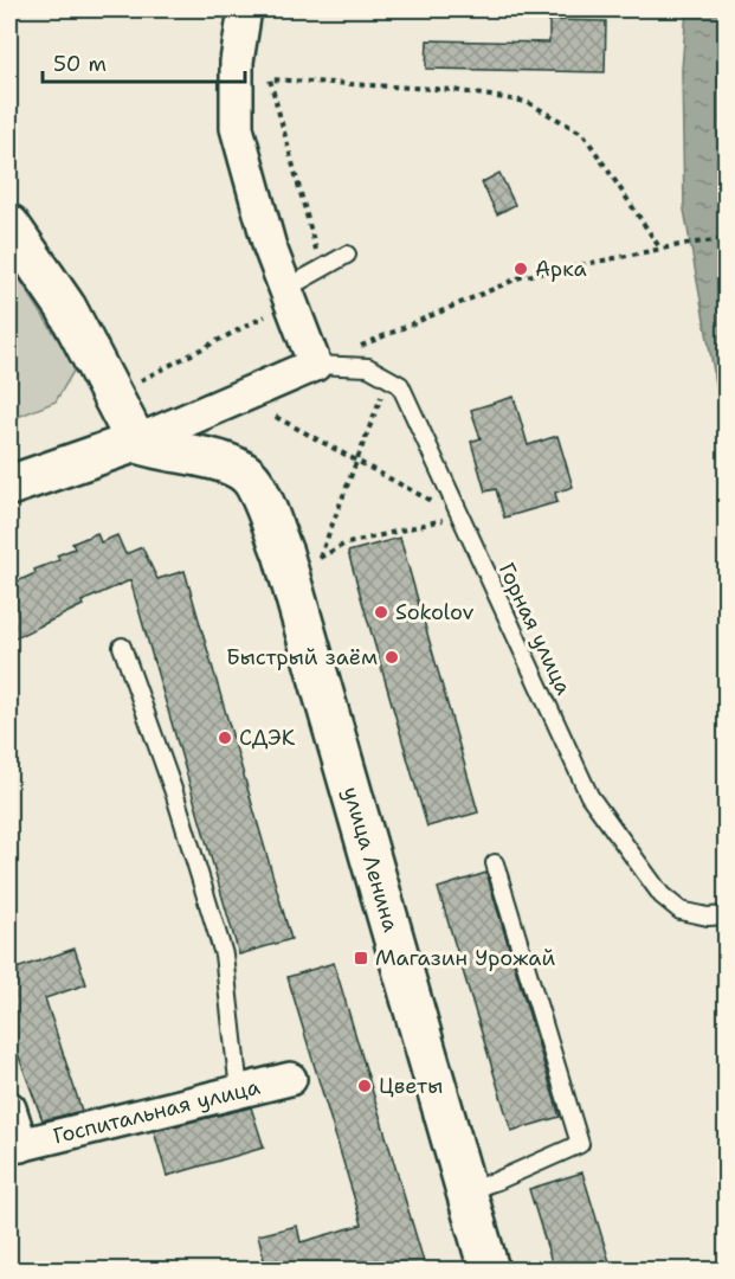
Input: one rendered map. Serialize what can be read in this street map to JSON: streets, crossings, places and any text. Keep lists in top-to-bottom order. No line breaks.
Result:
{"streets":{"main road":["улица Ленина"],"street":["Госпитальная улица"],"lane":["Горная улица"]},"places":{"other":["Арка","Sokolov","Быстрый заём","СДЭК","Цветы"],"transit":["Магазин Урожай"]},"scale_bar":"50 m"}
